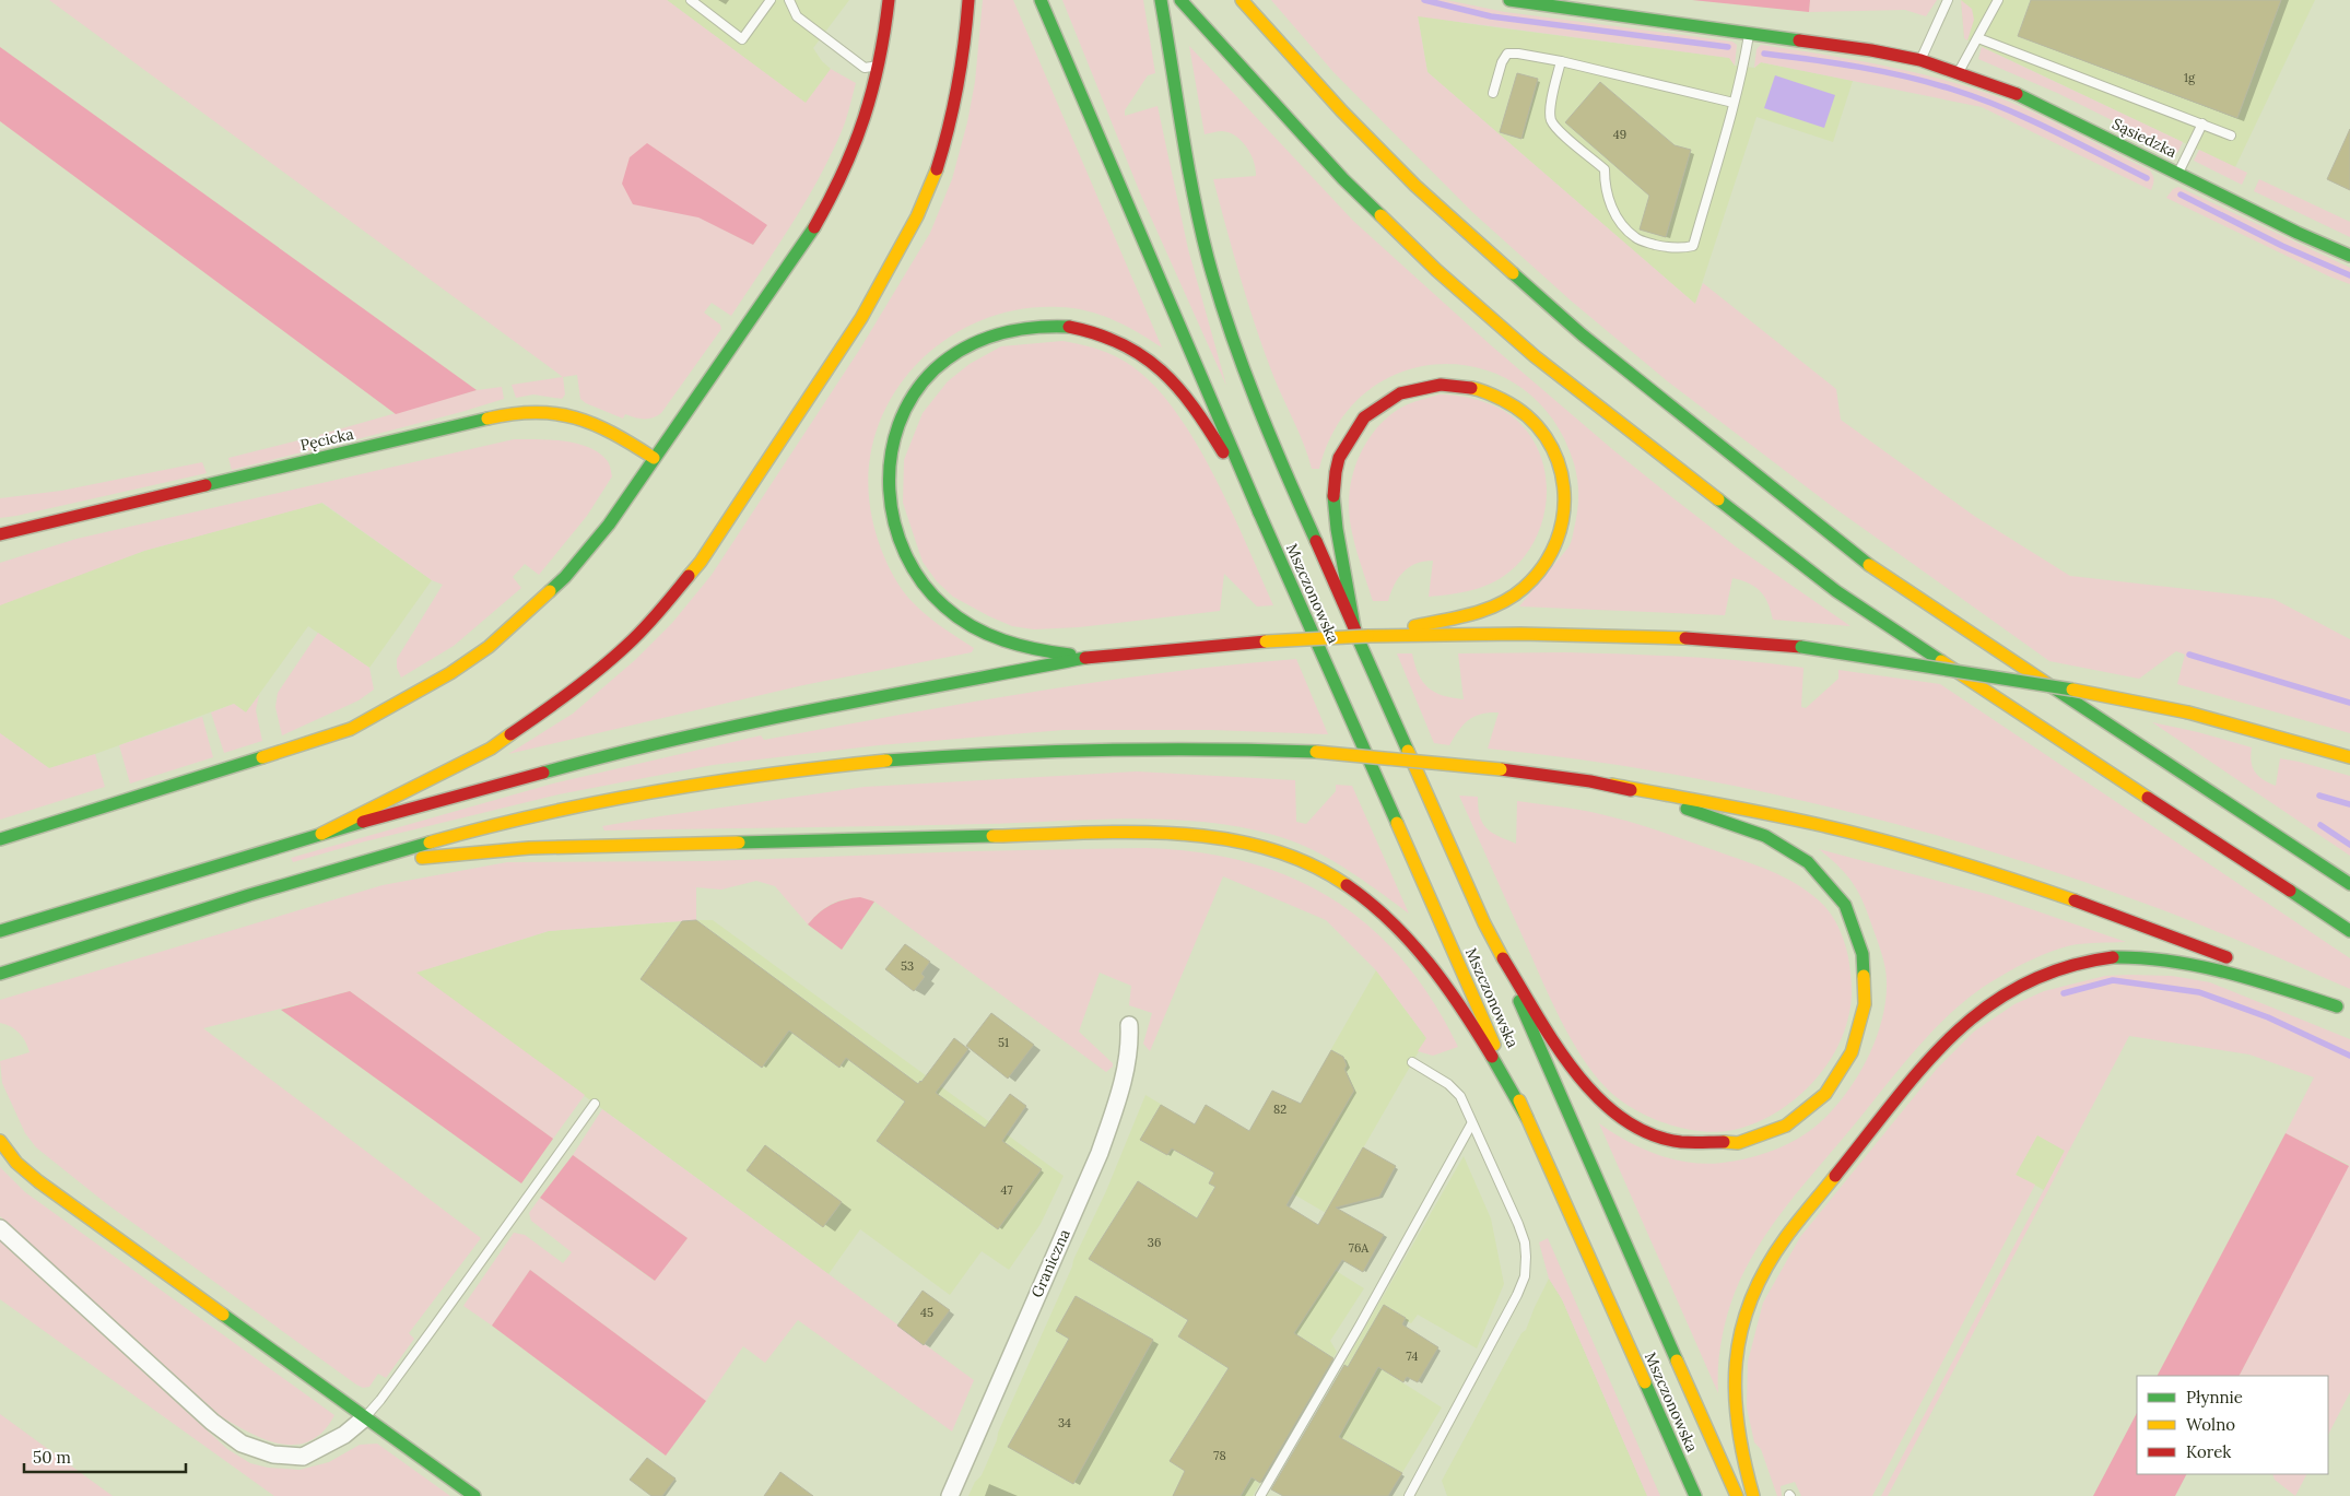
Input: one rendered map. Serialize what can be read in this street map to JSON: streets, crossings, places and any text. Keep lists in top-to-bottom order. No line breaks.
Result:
{"streets":{"main road":["Sąsiedzka","Pęcicka","Mszczonowska"],"street":["Graniczna"]},"house_numbers":["1g","49","53","51","82","47","36","76A","45","74","34","78"],"legend":["Płynnie","Wolno","Korek"],"scale_bar":"50 m"}
